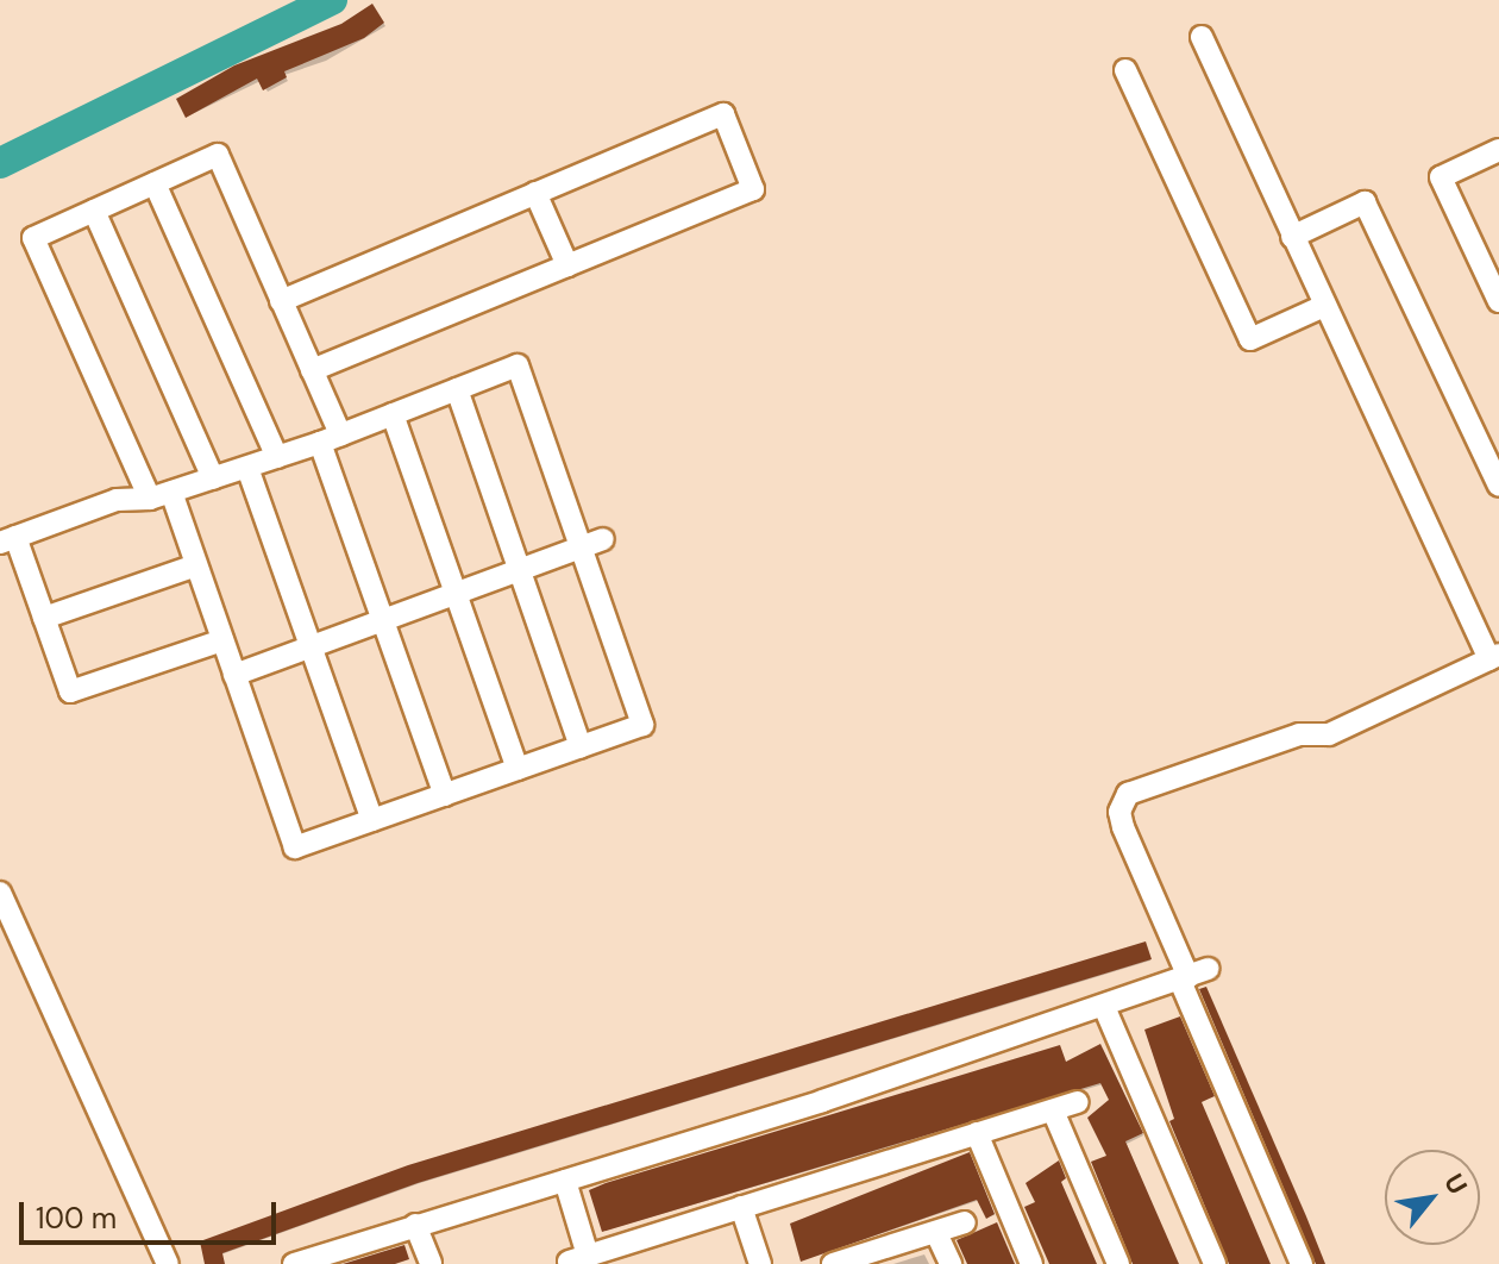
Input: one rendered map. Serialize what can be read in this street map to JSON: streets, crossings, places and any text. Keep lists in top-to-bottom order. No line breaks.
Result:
{"scale_bar":"100 m","north":"top right"}
